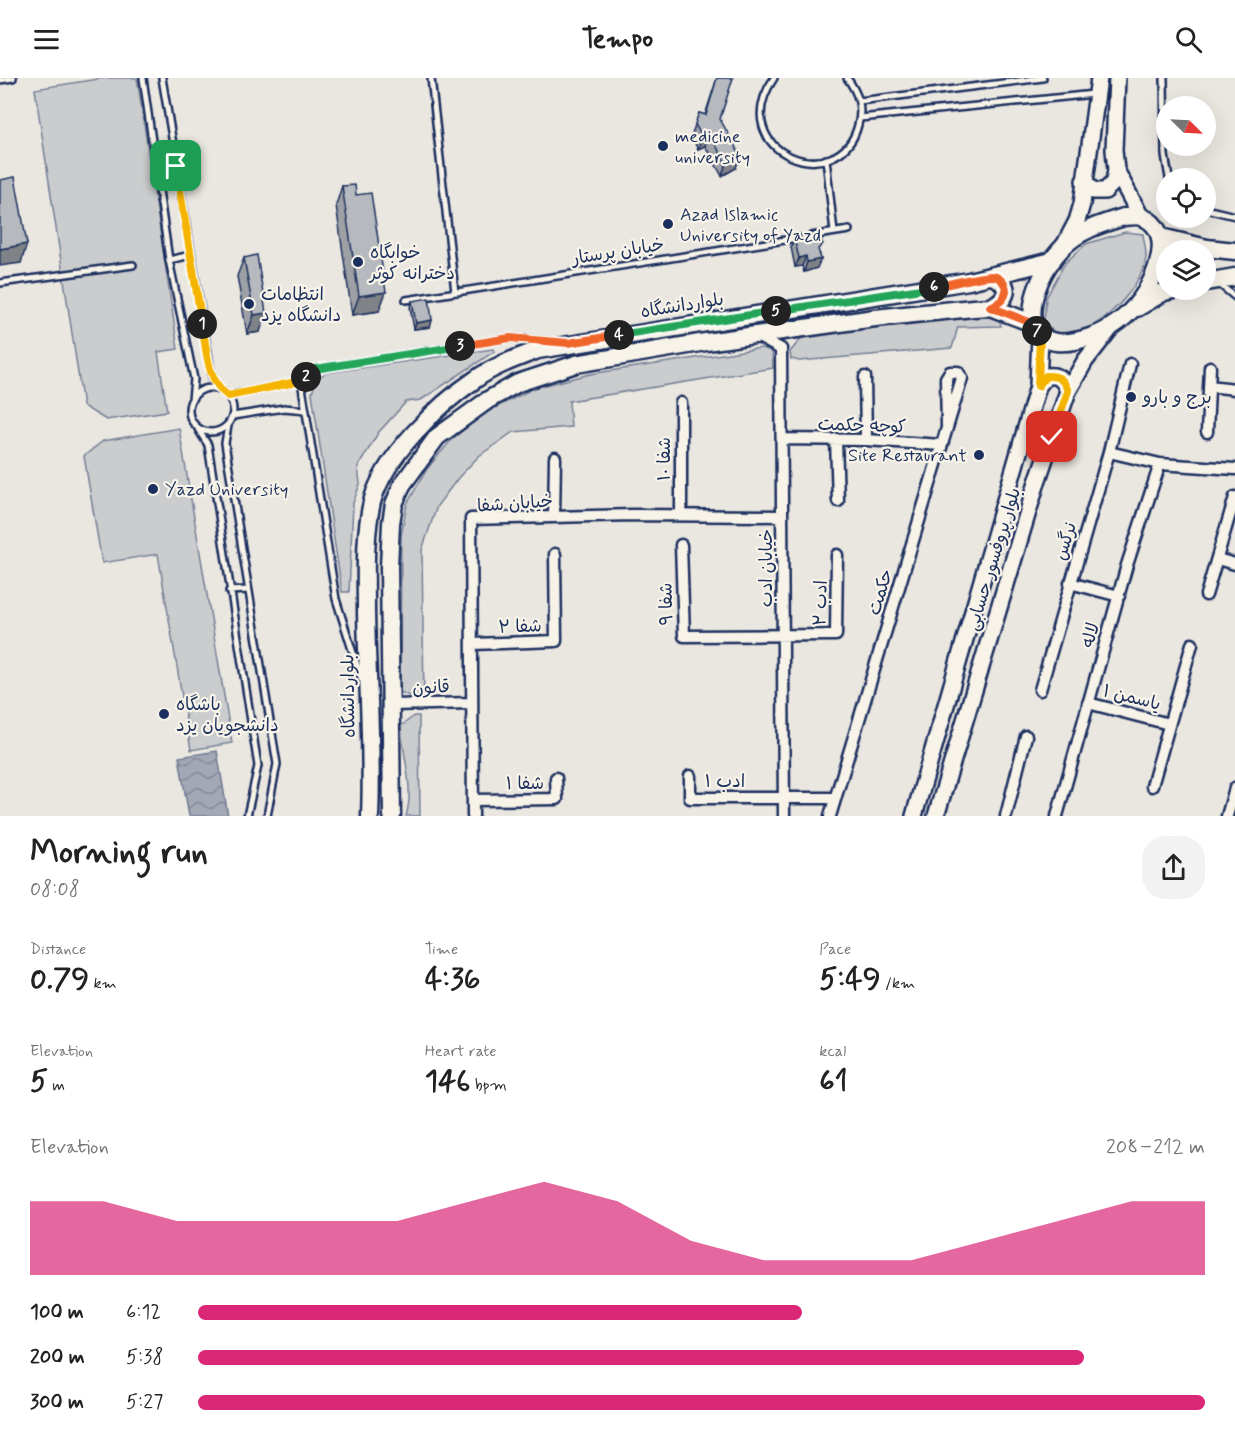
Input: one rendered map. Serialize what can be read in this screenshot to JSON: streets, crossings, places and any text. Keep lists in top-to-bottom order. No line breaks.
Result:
{"streets":{"main road":["بلواردانشگاه","بلوار پروفسور حسابی"],"street":["کوچه حکمت","شفا ۱۰","خیابان شفا","نرگس","خیابان ادب","حکمت","ادب ۲","شفا ۹","شفا ۲","لاله","قانون","یاسمن ۱","ادب ۱","شفا ۱"],"lane":["خیابان پرستار"]},"crossings":[["بلواردانشگاه","بلوار پروفسور حسابی"],["کوچه حکمت","خیابان ادب"],["کوچه حکمت","حکمت"],["شفا ۱۰","خیابان شفا"],["خیابان شفا","خیابان ادب"],["خیابان شفا","شفا ۲"],["خیابان شفا","قانون"],["خیابان شفا","شفا ۱"],["خیابان ادب","ادب ۲"],["خیابان ادب","شفا ۹"],["خیابان ادب","ادب ۱"],["ادب ۲","شفا ۹"],["لاله","یاسمن ۱"]],"places":["medicine university","Azad Islamic University of Yazd","خوابگاه دخترانه کوثر","انتظامات دانشگاه یزد","برج و بارو","Site Restaurant","Yazd University","باشگاه دانشجویان یزد"],"north":"bottom right","page":{"header":"Tempo","pins":["6","5","1","7","4","3","2"],"heading":["Morning run","08:08"],"stats":[["Distance","0.79 km"],["Time","4:36"],["Pace","5:49 /km"],["Elevation","5 m"],["Heart rate","146 bpm"],["kcal","61"]],"chart":["Elevation","208–212 m"],"list":[{"name":"100 m","note":"6:12"},{"name":"200 m","note":"5:38"},{"name":"300 m","note":"5:27"}]}}
